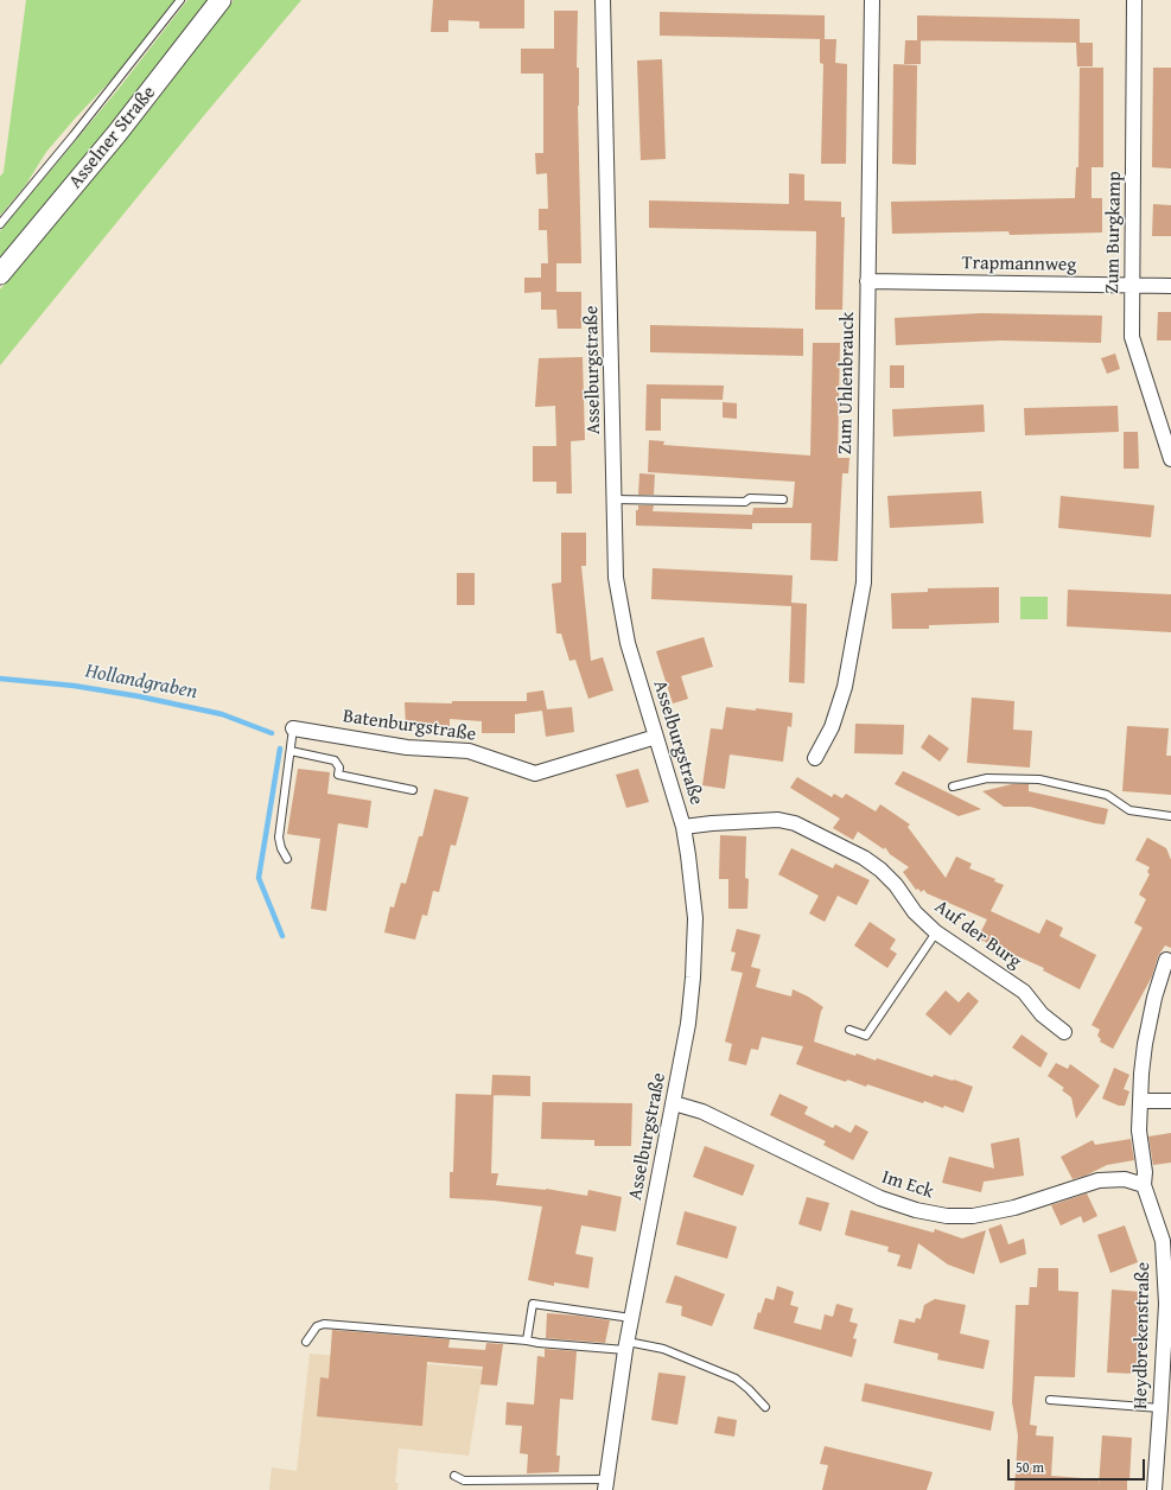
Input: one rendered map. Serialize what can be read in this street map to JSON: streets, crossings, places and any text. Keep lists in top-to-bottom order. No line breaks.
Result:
{"streets":{"main road":["Asselner Straße"],"street":["Zum Burgkamp","Trapmannweg","Asselburgstraße","Zum Uhlenbrauck","Batenburgstraße","Auf der Burg","Im Eck","Heydbrekenstraße"]},"crossings":[["Zum Burgkamp","Trapmannweg"],["Trapmannweg","Zum Uhlenbrauck"],["Asselburgstraße","Batenburgstraße"],["Asselburgstraße","Auf der Burg"],["Asselburgstraße","Im Eck"],["Im Eck","Heydbrekenstraße"]],"water":["Hollandgraben"],"scale_bar":"50 m"}
